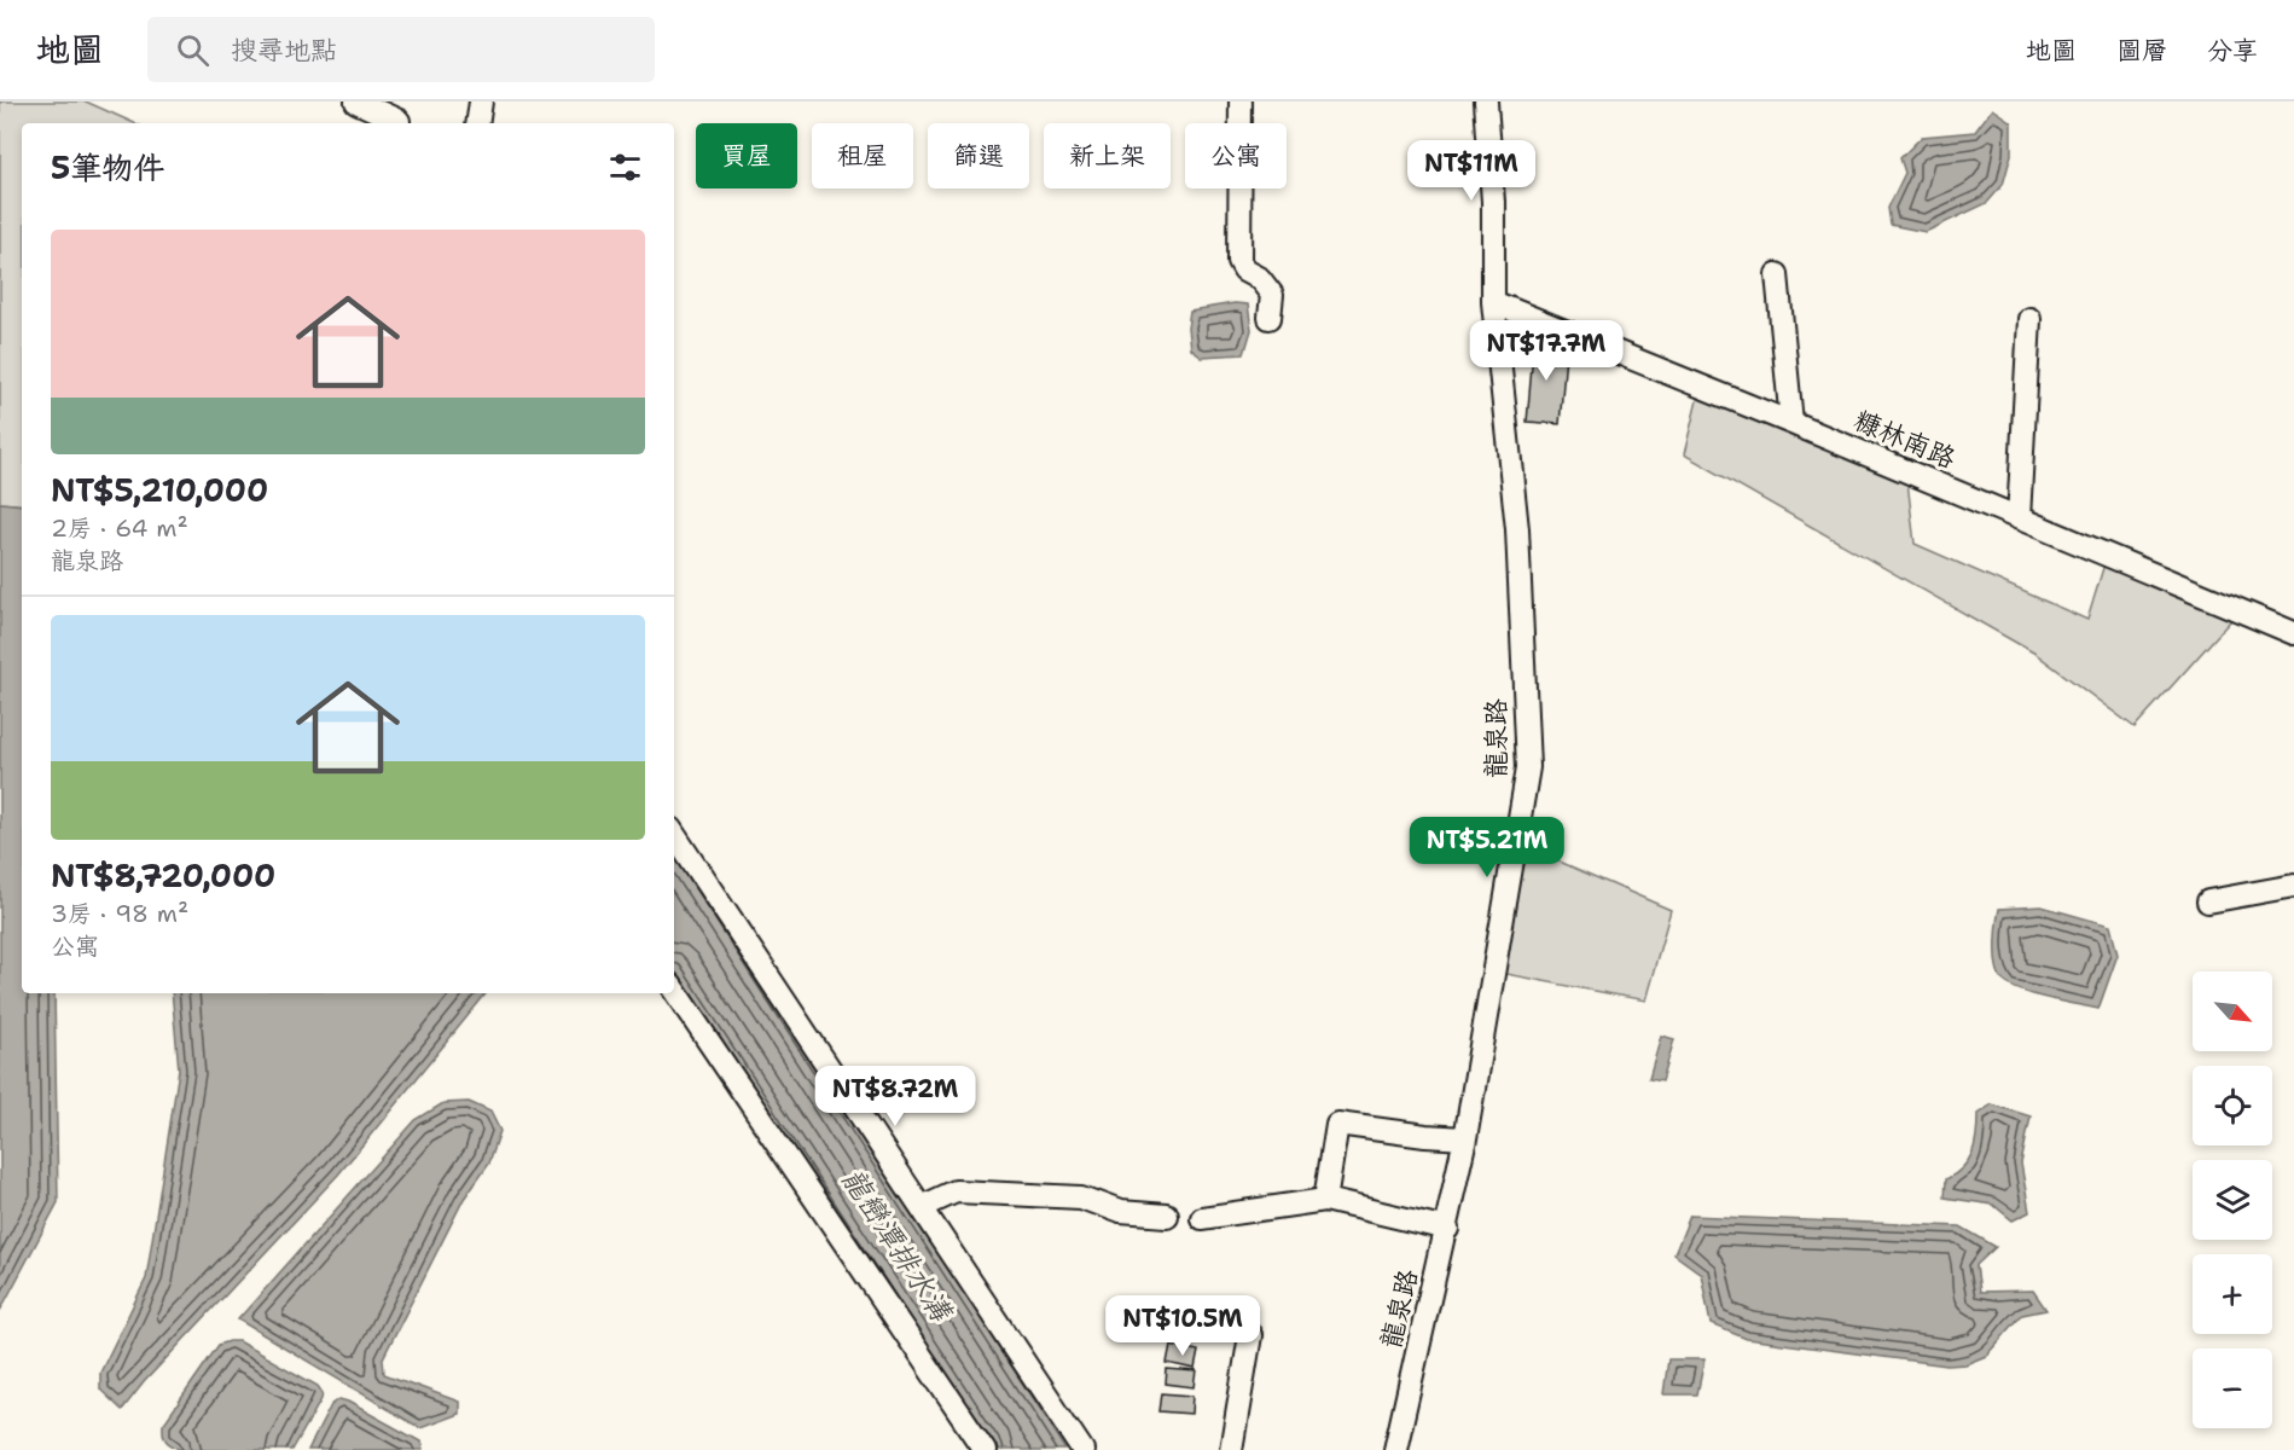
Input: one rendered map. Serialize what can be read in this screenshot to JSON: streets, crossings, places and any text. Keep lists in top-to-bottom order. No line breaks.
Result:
{"streets":{"street":["糠林南路","龍泉路"]},"crossings":[["糠林南路","龍泉路"]],"water":["龍巒潭排水溝"],"north":"bottom right","page":{"header":"地圖","search":"搜尋地點","nav":["地圖","圖層","分享"],"chip":["買屋","租屋","篩選","新上架","公寓"],"heading":"5筆物件","price":["NT$11M","NT$17.7M","NT$5.21M","NT$8.72M","NT$10.5M"],"list":[{"name":"NT$5,210,000","note":"2房 · 64 m² · 龍泉路"},{"name":"NT$8,720,000","note":"3房 · 98 m² · 公寓"}],"map_buttons":["+","−"]}}
